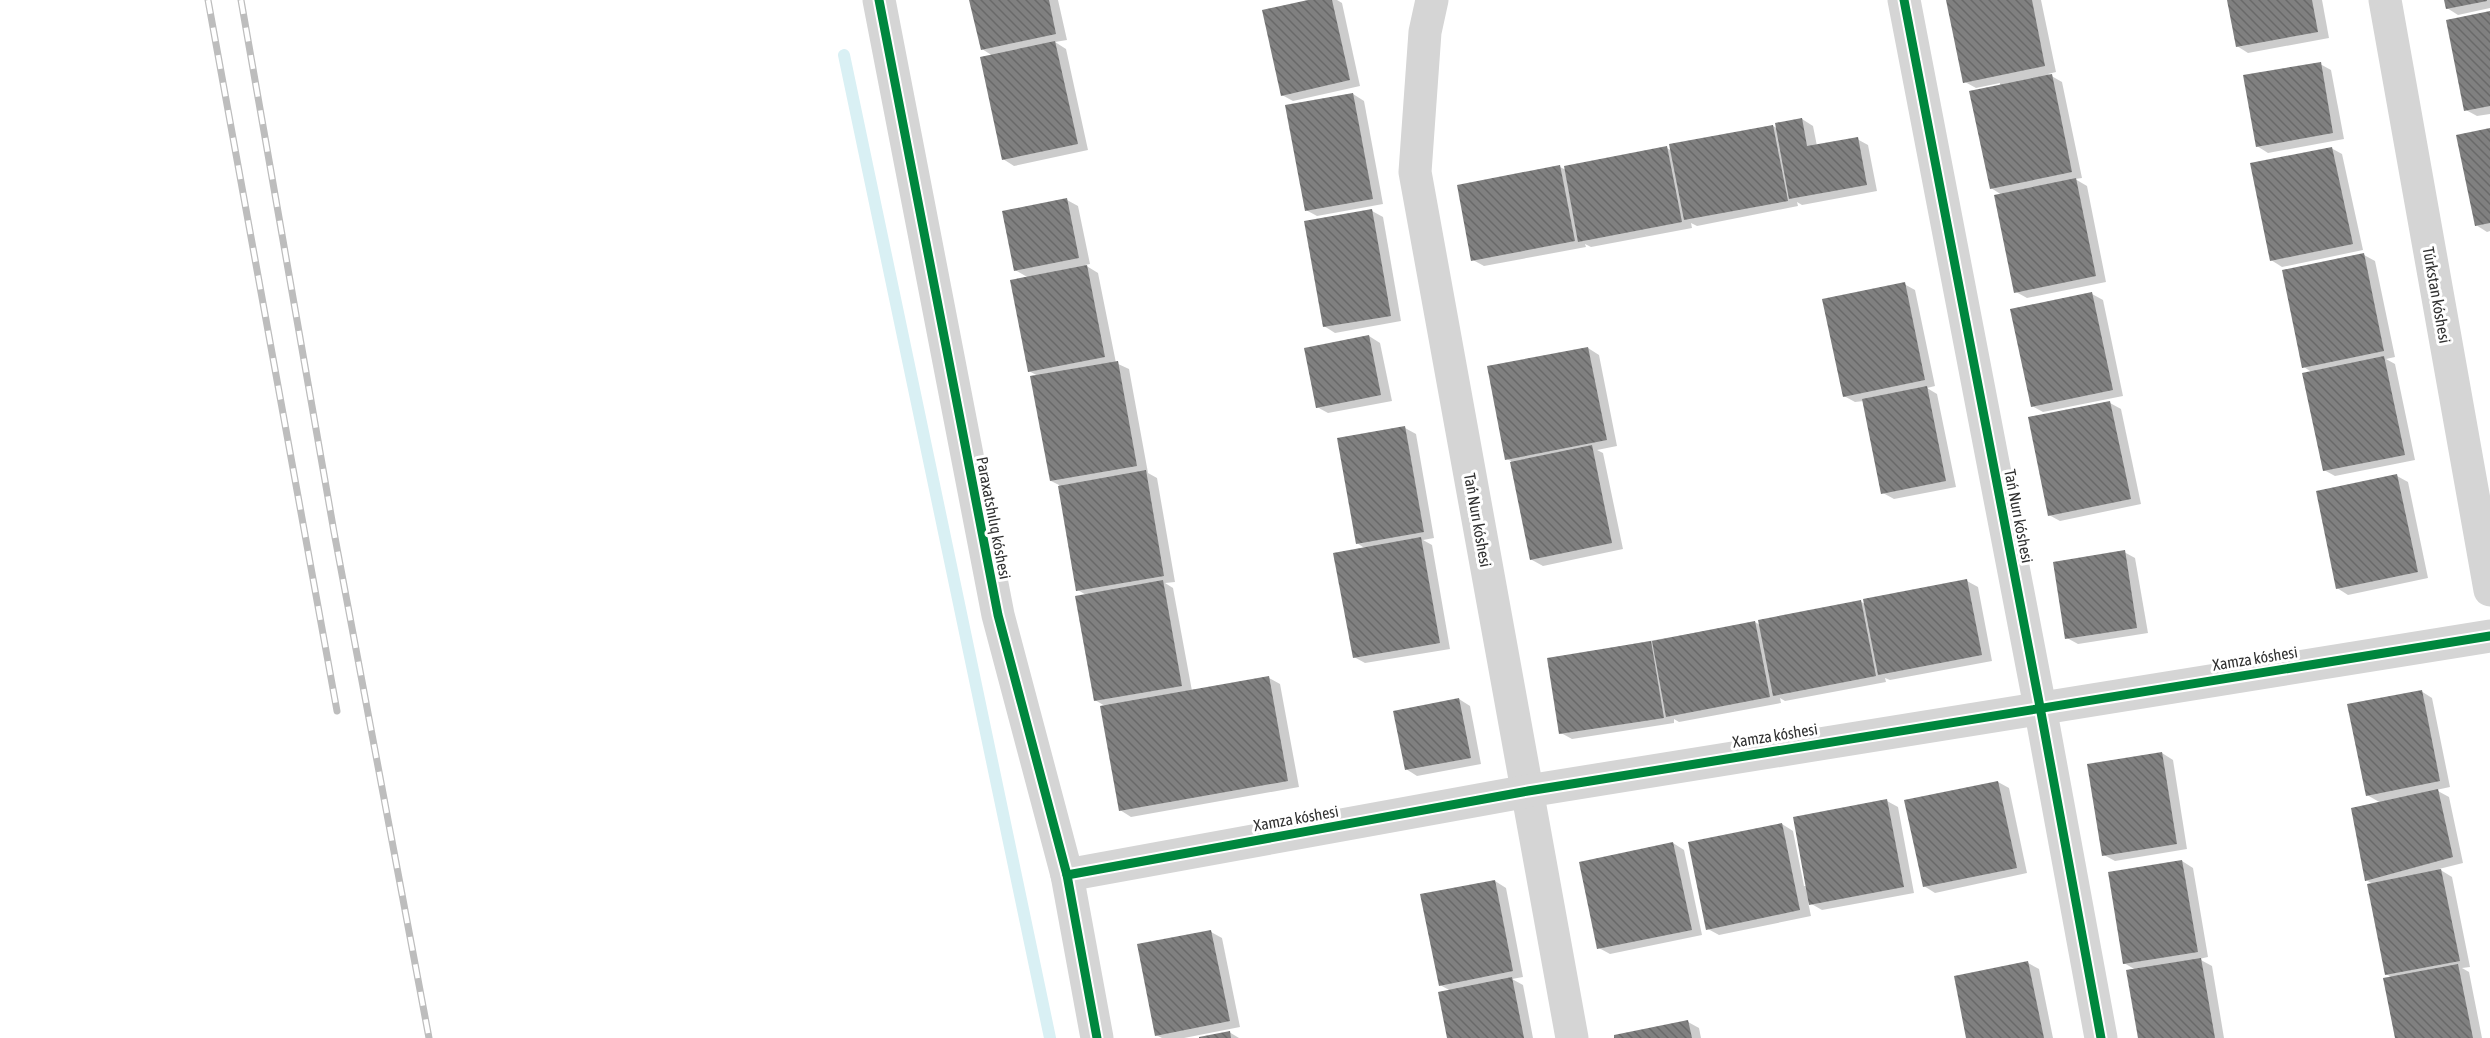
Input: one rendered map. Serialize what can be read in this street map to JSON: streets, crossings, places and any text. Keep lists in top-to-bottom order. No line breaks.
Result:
{"streets":{"street":["Túrkstan kóshesi","Tań Nurı kóshesi","Paraxatshılıq kóshesi","Xamza kóshesi"]},"crossings":[["Tań Nurı kóshesi","Xamza kóshesi"],["Paraxatshılıq kóshesi","Xamza kóshesi"]]}
